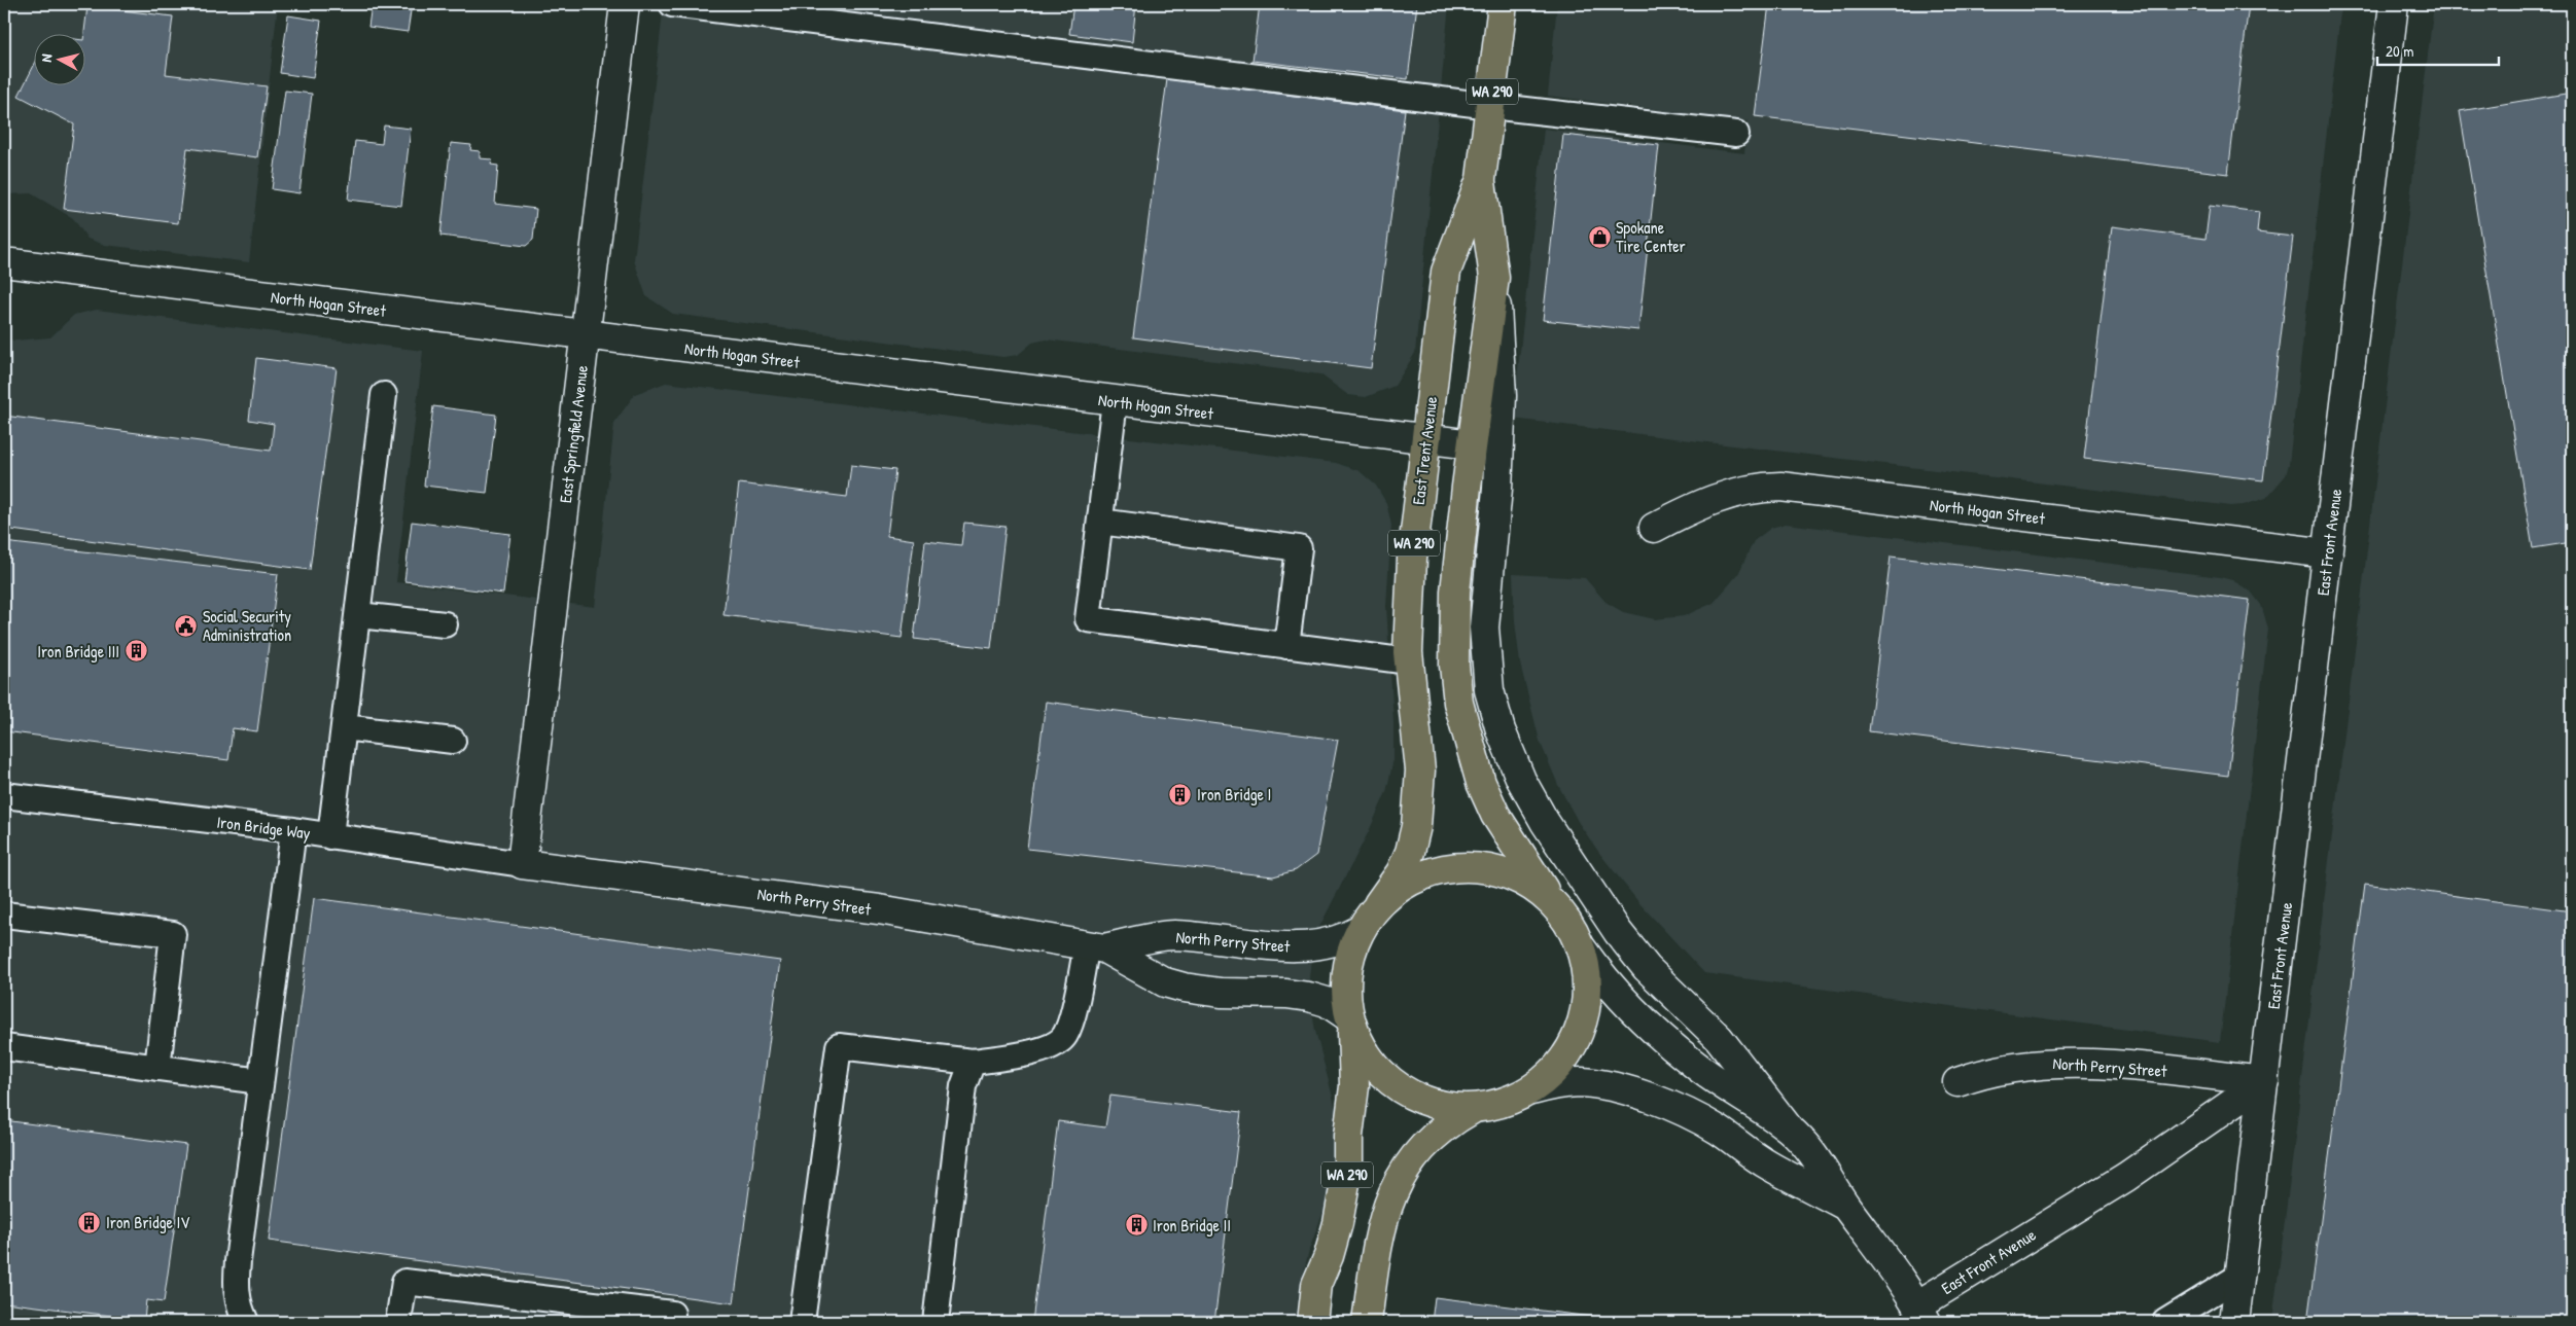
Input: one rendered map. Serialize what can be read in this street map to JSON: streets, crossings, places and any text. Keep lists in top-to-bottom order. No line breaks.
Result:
{"streets":{"main road":["WA 290","East Trent Avenue"],"street":["North Hogan Street","East Springfield Avenue","East Front Avenue","North Perry Street"],"lane":["Iron Bridge Way"]},"crossings":[["WA 290","East Trent Avenue"],["WA 290","North Perry Street"],["North Hogan Street","East Springfield Avenue"],["North Hogan Street","East Trent Avenue"],["North Hogan Street","East Front Avenue"],["East Springfield Avenue","Iron Bridge Way"],["East Springfield Avenue","North Perry Street"],["East Front Avenue","North Perry Street"],["Iron Bridge Way","North Perry Street"]],"places":{"shop":["Spokane Tire Center"],"public building":["Social Security Administration"],"building":["Iron Bridge III","Iron Bridge I","Iron Bridge IV","Iron Bridge II"]},"scale_bar":"20 m","north":"left"}
